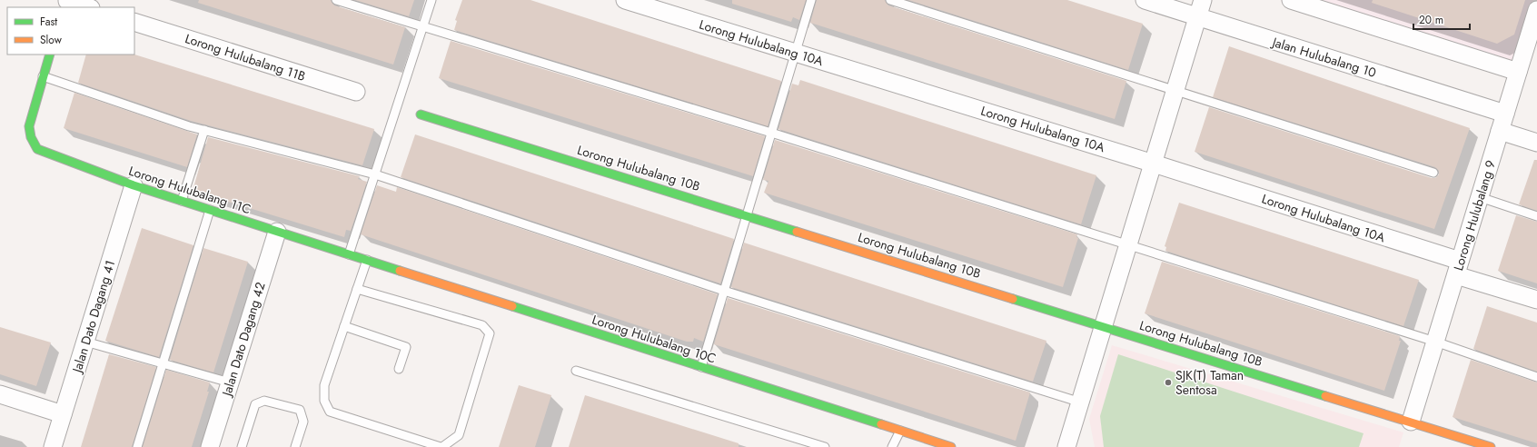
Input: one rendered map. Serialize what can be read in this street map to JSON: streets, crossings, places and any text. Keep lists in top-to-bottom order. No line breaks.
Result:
{"streets":{"street":["Lorong Hulubalang 10A","Lorong Hulubalang 11B","Jalan Hulubalang 10","Lorong Hulubalang 10B","Lorong Hulubalang 11C","Lorong Hulubalang 9","Jalan Dato Dagang 41","Jalan Dato Dagang 42","Lorong Hulubalang 10C"]},"crossings":[["Lorong Hulubalang 10A","Lorong Hulubalang 9"],["Jalan Hulubalang 10","Lorong Hulubalang 9"],["Lorong Hulubalang 10B","Lorong Hulubalang 9"],["Lorong Hulubalang 11C","Jalan Dato Dagang 41"],["Lorong Hulubalang 11C","Jalan Dato Dagang 42"],["Lorong Hulubalang 11C","Lorong Hulubalang 10C"]],"places":["SJK(T) Taman Sentosa"],"legend":["Fast","Slow"],"scale_bar":"20 m"}
